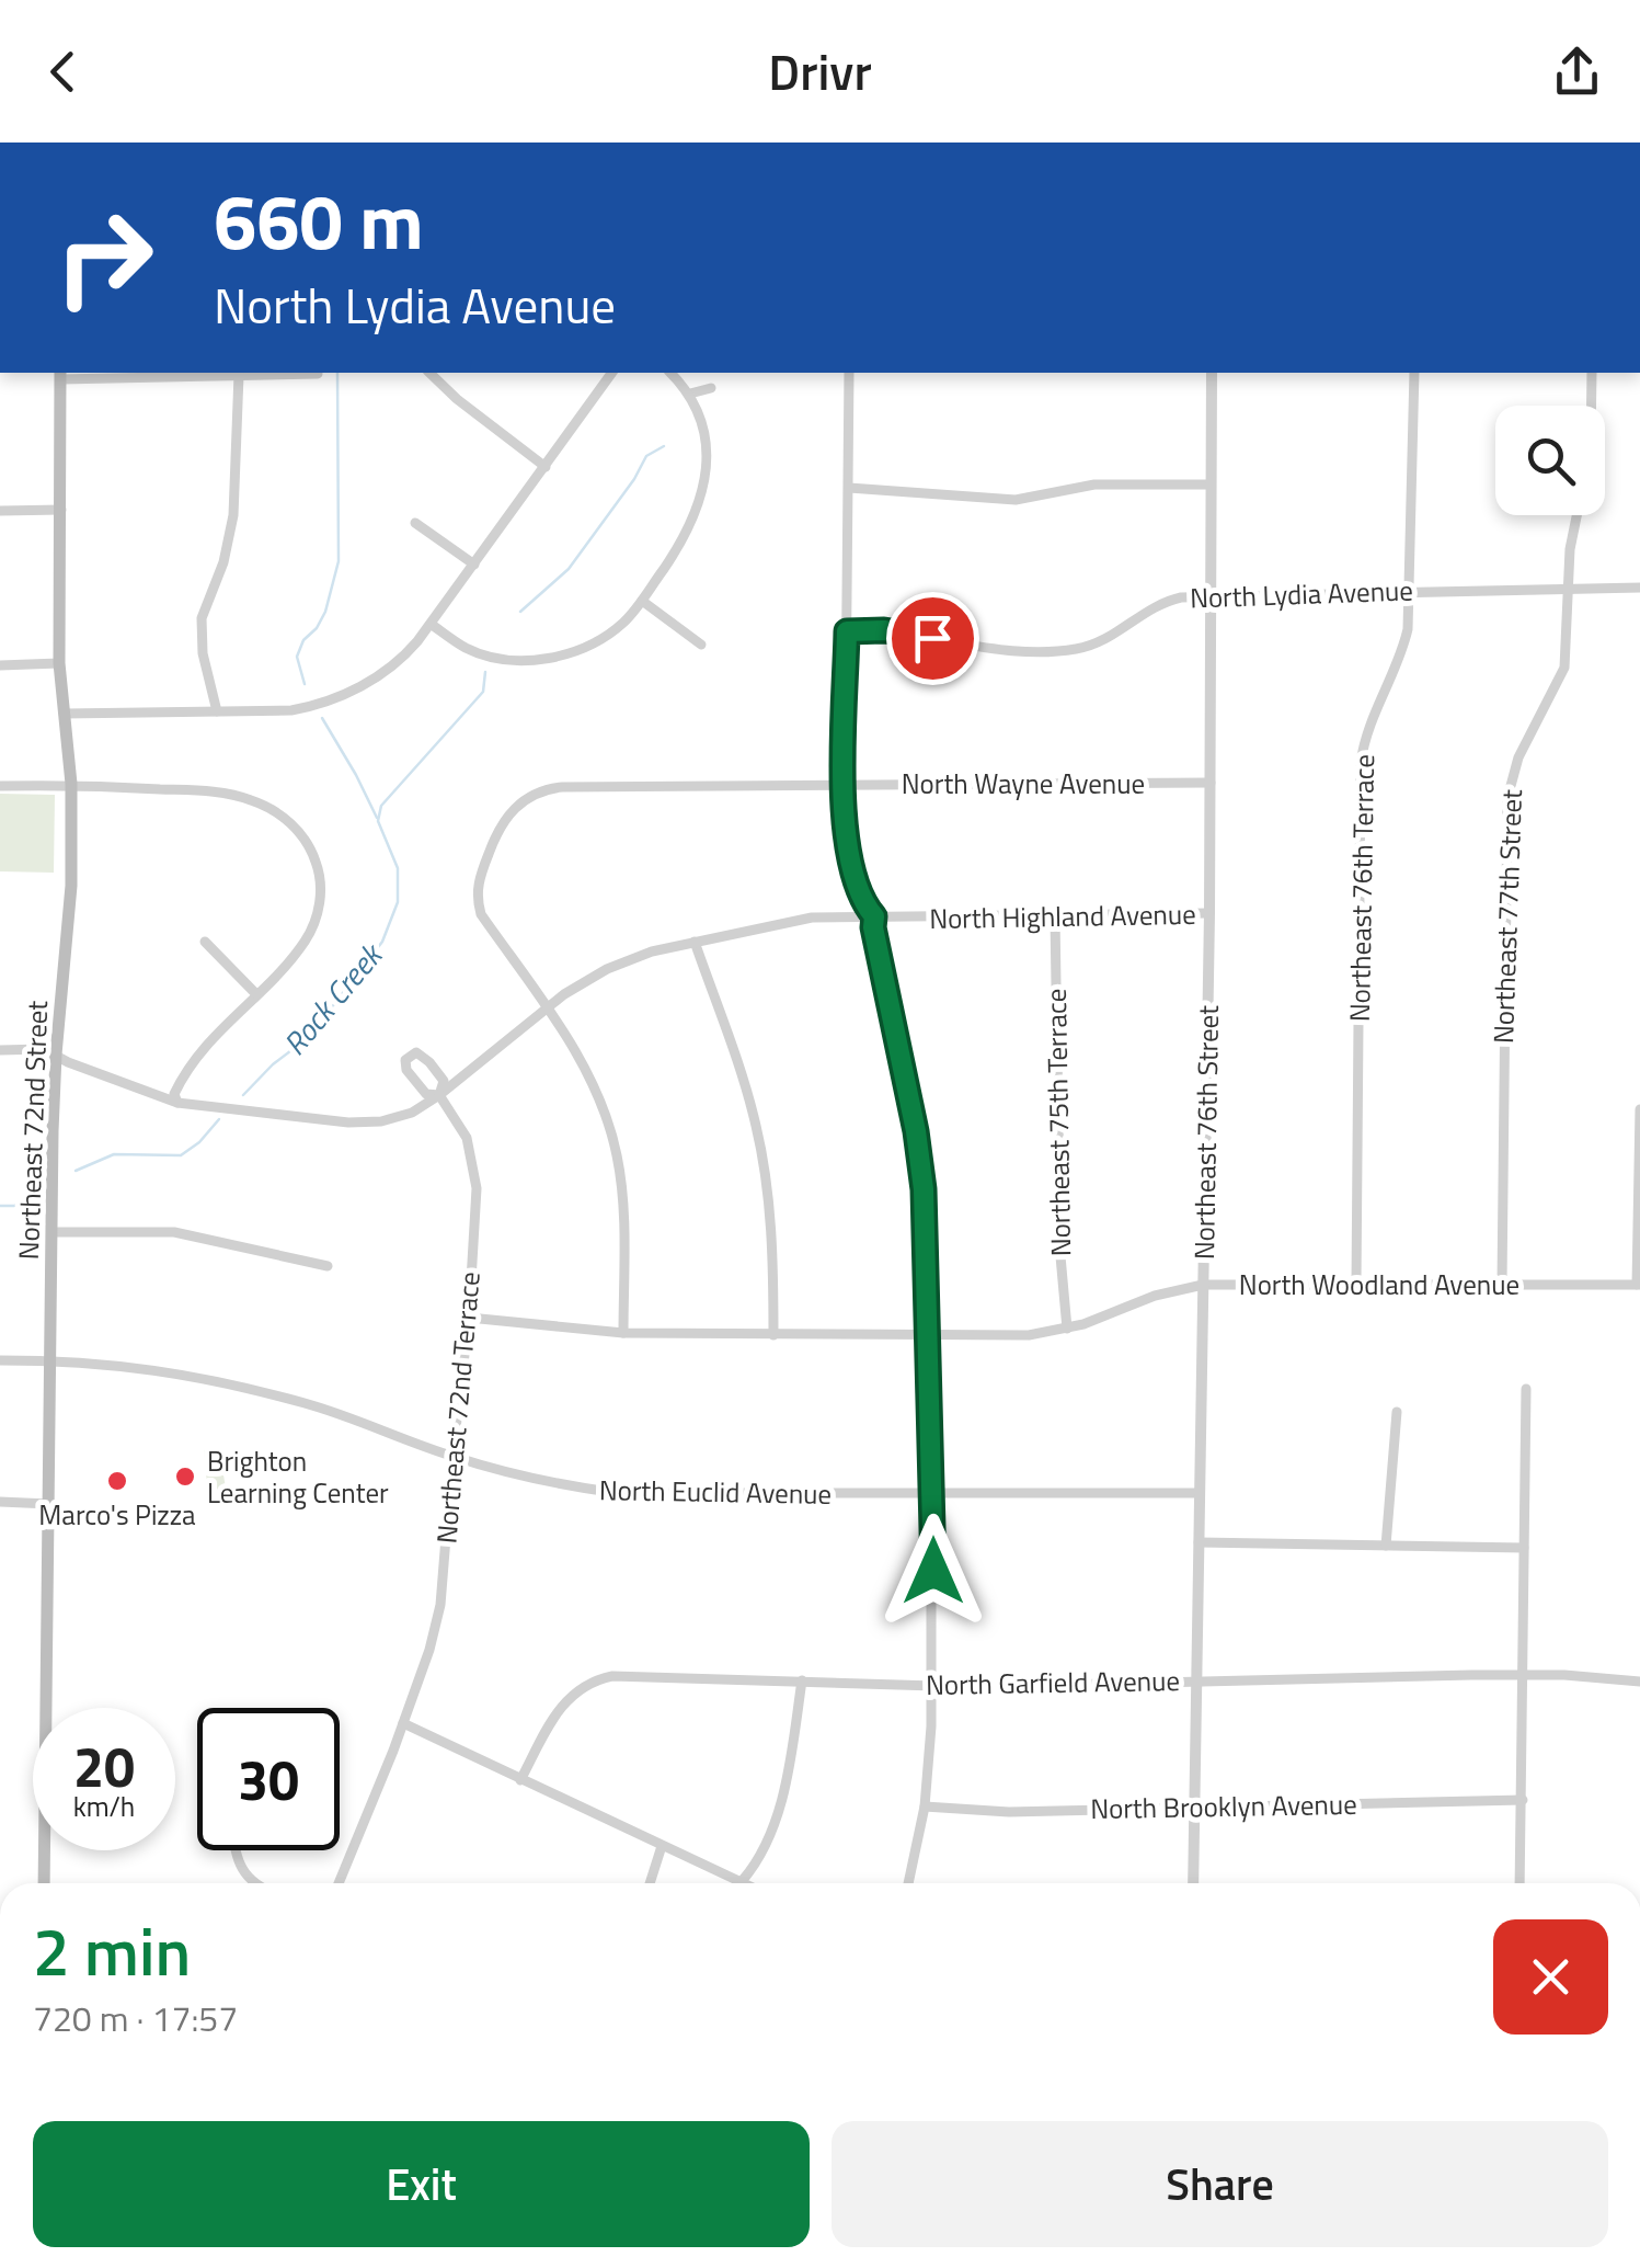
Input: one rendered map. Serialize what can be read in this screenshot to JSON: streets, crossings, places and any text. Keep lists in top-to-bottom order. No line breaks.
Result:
{"streets":{"main road":["Northeast 72nd Street"],"street":["North Lydia Avenue","North Wayne Avenue","Northeast 76th Terrace","North Highland Avenue","Northeast 77th Street","Northeast 75th Terrace","Northeast 76th Street","North Woodland Avenue","Northeast 72nd Terrace","North Euclid Avenue","North Garfield Avenue","North Brooklyn Avenue"]},"crossings":[["North Lydia Avenue","Northeast 76th Terrace"],["North Lydia Avenue","Northeast 77th Street"],["North Lydia Avenue","Northeast 76th Street"],["North Wayne Avenue","North Highland Avenue"],["North Wayne Avenue","Northeast 76th Street"],["Northeast 76th Terrace","North Woodland Avenue"],["North Highland Avenue","Northeast 75th Terrace"],["North Highland Avenue","Northeast 72nd Street"],["North Highland Avenue","Northeast 76th Street"],["North Highland Avenue","Northeast 72nd Terrace"],["Northeast 77th Street","North Woodland Avenue"],["Northeast 75th Terrace","North Woodland Avenue"],["Northeast 72nd Street","North Euclid Avenue"],["Northeast 76th Street","North Woodland Avenue"],["Northeast 76th Street","North Euclid Avenue"],["Northeast 76th Street","North Garfield Avenue"],["Northeast 76th Street","North Brooklyn Avenue"],["North Woodland Avenue","Northeast 72nd Terrace"],["Northeast 72nd Terrace","North Euclid Avenue"]],"water":["Rock Creek"],"places":["Brighton Learning Center","Marco's Pizza"],"page":{"header":"Drivr","turn":["660 m","North Lydia Avenue"],"speed":"20 km/h","limit":"30","heading":["2 min","720 m · 17:57"],"buttons":["Exit","Share"]}}
